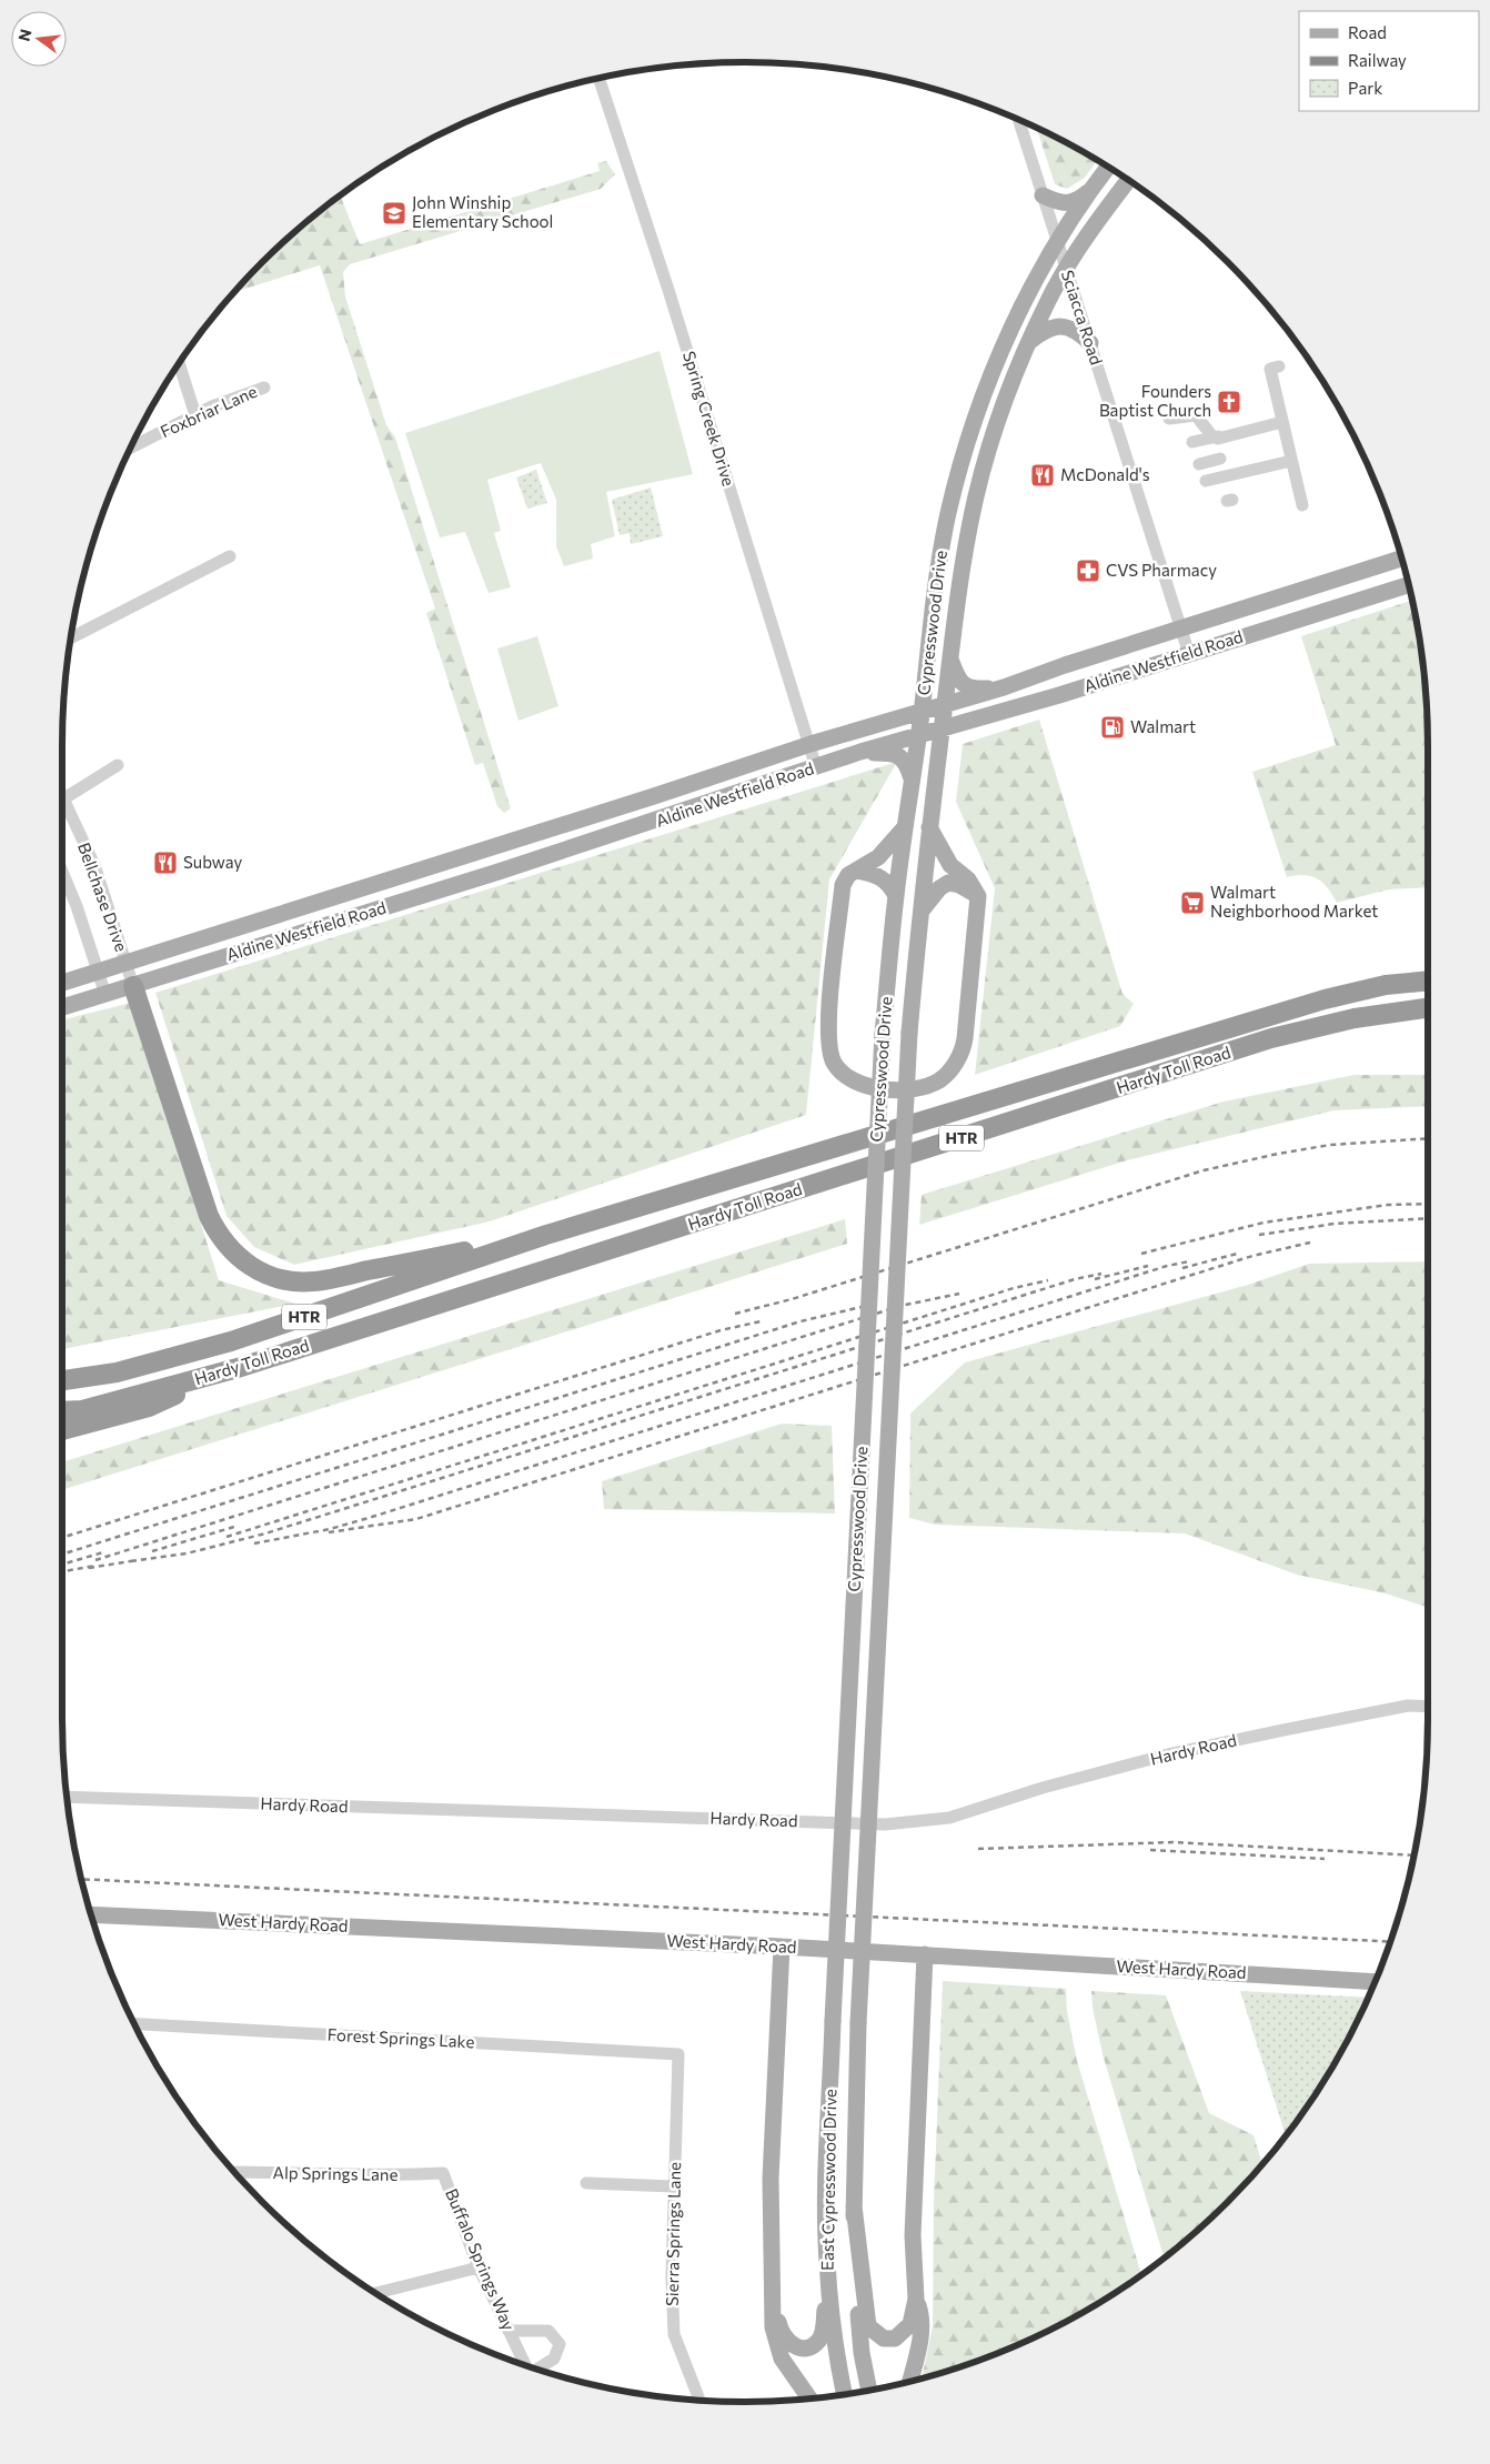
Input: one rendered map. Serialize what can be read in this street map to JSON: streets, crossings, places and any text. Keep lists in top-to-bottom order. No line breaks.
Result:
{"streets":{"highway":["Hardy Toll Road","HTR"],"main road":["Cypresswood Drive","Aldine Westfield Road","West Hardy Road","East Cypresswood Drive"],"street":["Sciacca Road","Foxbriar Lane","Spring Creek Drive","Bellchase Drive","Hardy Road","Forest Springs Lake","Alp Springs Lane","Sierra Springs Lane","Buffalo Springs Way"]},"crossings":[["Sciacca Road","Cypresswood Drive"],["Sciacca Road","Aldine Westfield Road"],["Spring Creek Drive","Aldine Westfield Road"],["Cypresswood Drive","Aldine Westfield Road"],["Cypresswood Drive","East Cypresswood Drive"],["Aldine Westfield Road","Bellchase Drive"],["Forest Springs Lake","Sierra Springs Lane"],["Alp Springs Lane","Buffalo Springs Way"]],"places":{"school or university":["John Winship Elementary School"],"church":["Founders Baptist Church"],"restaurant":["McDonald's","Subway"],"pharmacy":["CVS Pharmacy"],"fuel station":["Walmart"],"supermarket":["Walmart Neighborhood Market"]},"legend":["Road","Railway","Park"],"north":"left"}
